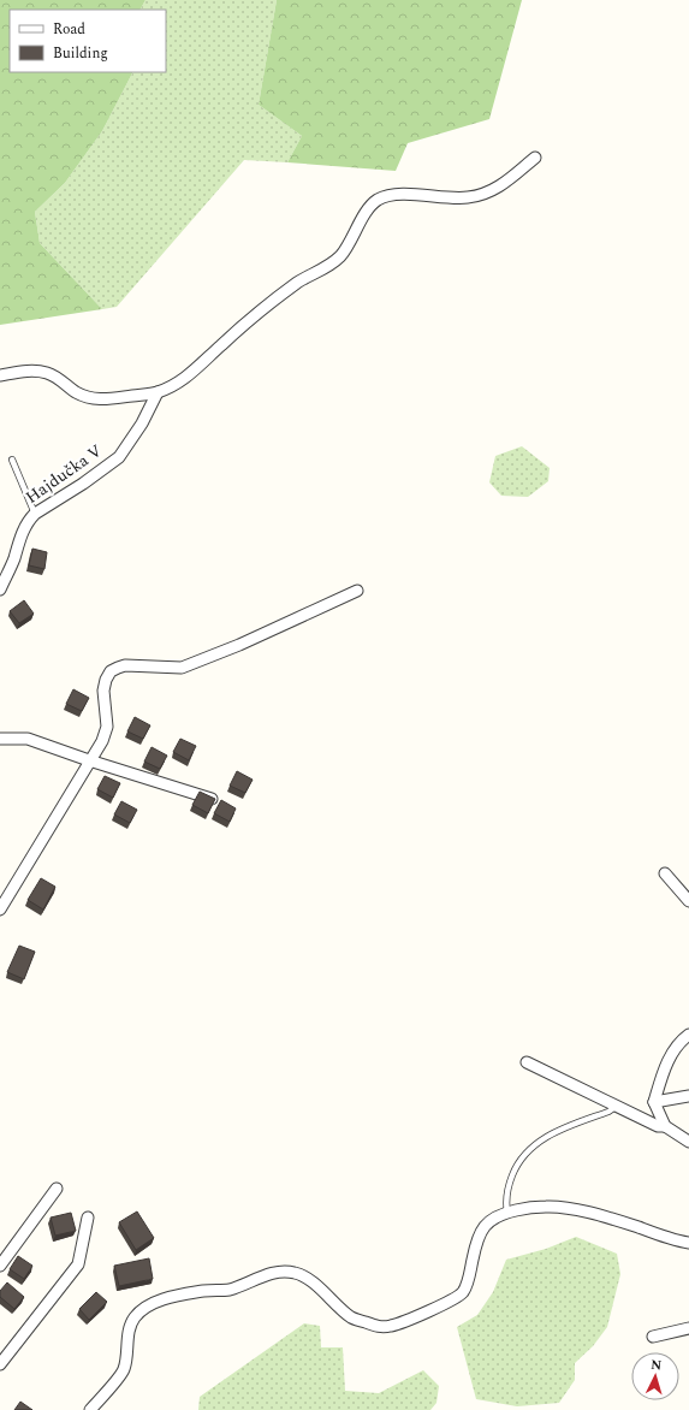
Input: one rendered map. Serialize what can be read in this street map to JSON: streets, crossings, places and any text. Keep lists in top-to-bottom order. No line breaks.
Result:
{"streets":{"street":["Hajdučka V"]},"legend":["Road","Building"],"north":"top"}
